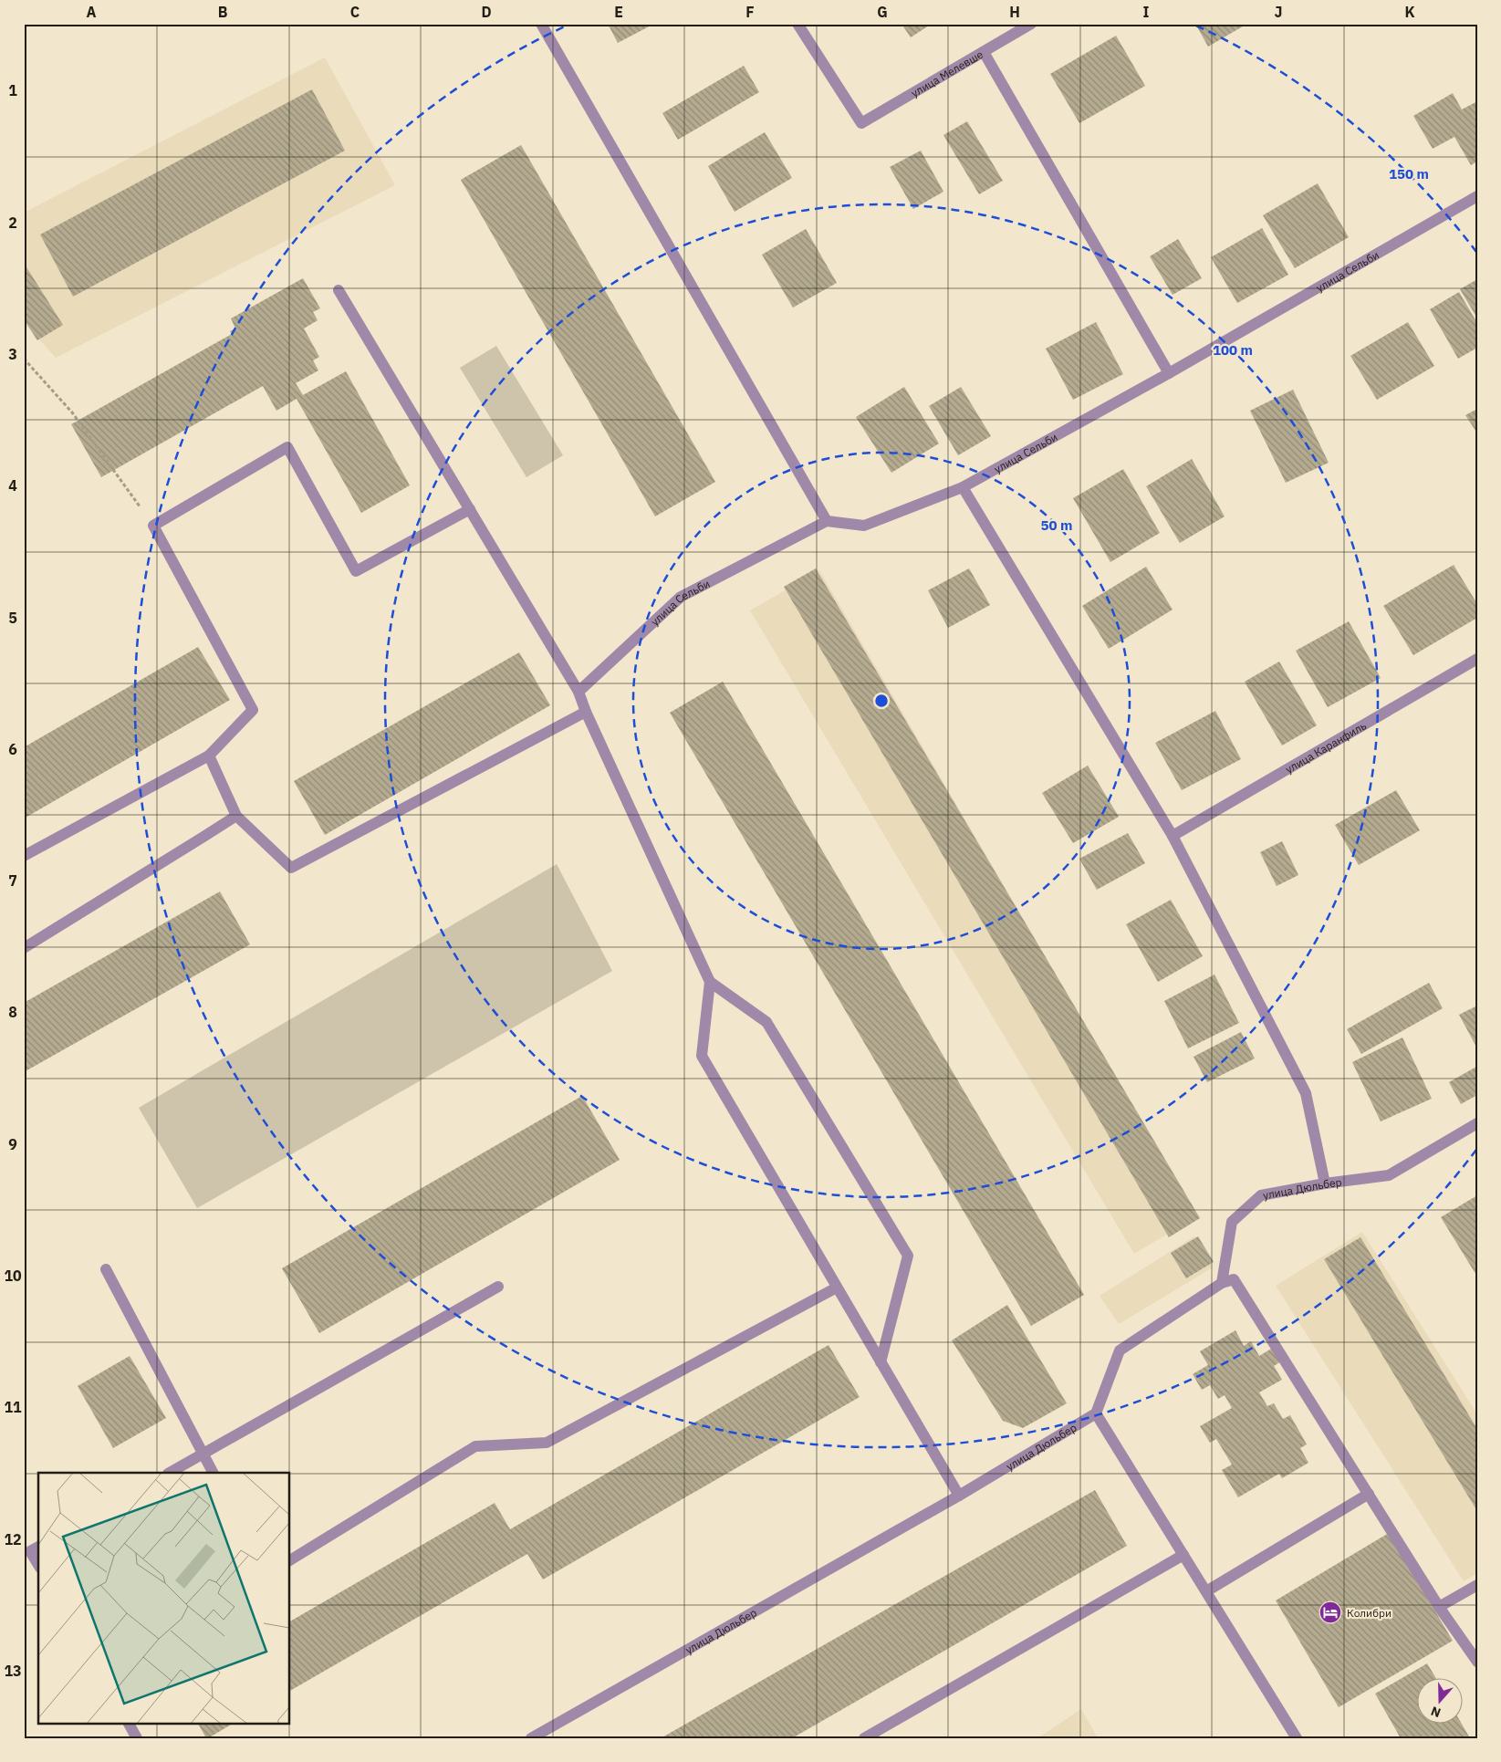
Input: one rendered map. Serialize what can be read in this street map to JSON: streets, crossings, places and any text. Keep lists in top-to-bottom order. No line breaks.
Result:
{"streets":{"street":["улица Мелевше","улица Сельби","улица Каранфиль","улица Дюльбер"]},"places":{"hotel":["Колибри"]},"north":"bottom","grid":{"columns":["A","B","C","D","E","F","G","H","I","J","K"],"rows":["1","2","3","4","5","6","7","8","9","10","11","12","13"]},"rings":["150 m","100 m","50 m"]}
